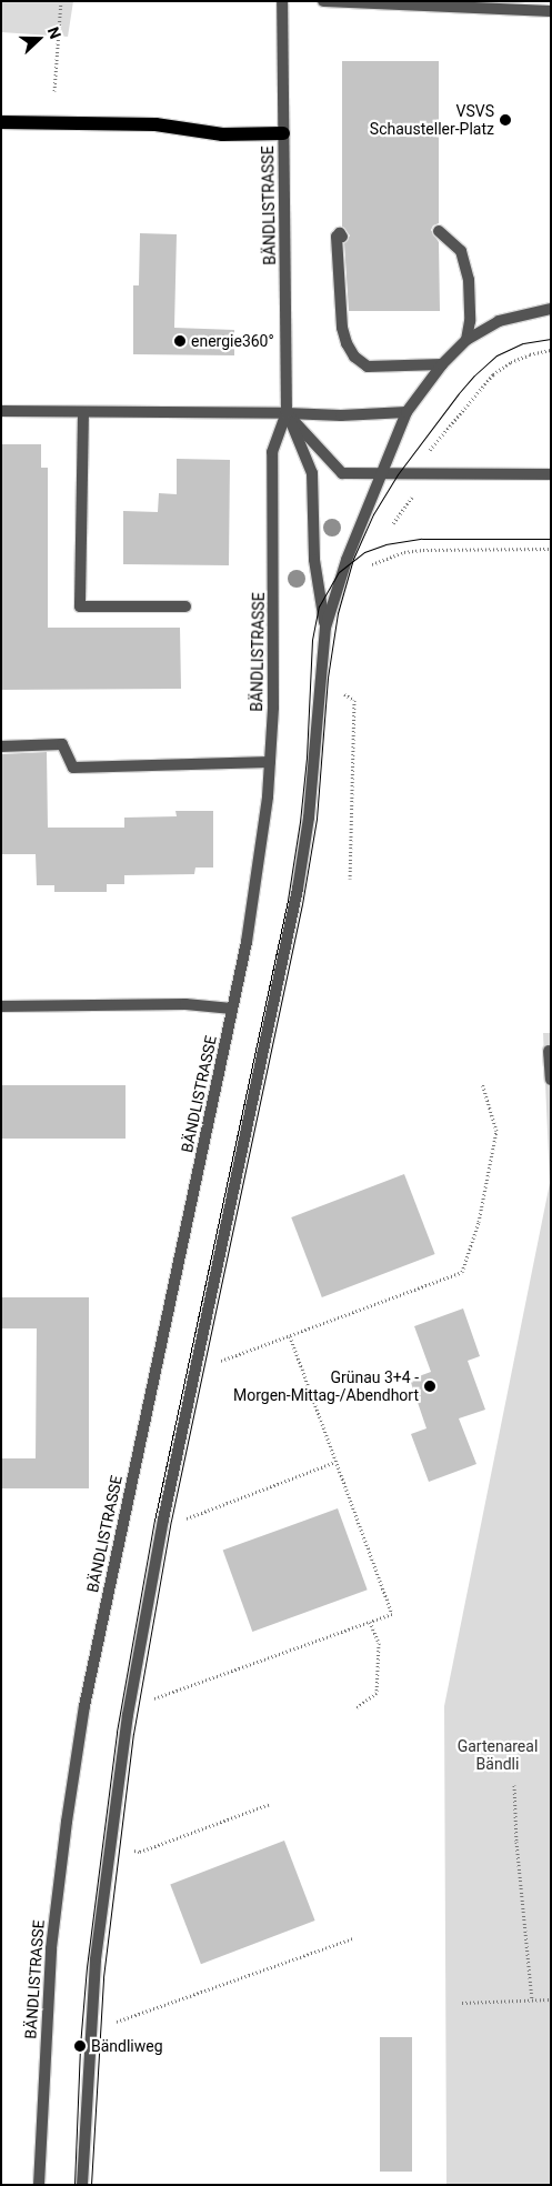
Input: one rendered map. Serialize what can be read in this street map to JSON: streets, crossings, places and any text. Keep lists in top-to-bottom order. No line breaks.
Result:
{"streets":{"street":["BÄNDLISTRASSE"]},"parks":["Gartenareal Bändli"],"places":["VSVS Schausteller-Platz","energie360°","Grünau 3+4 - Morgen-Mittag-/Abendhort","Bändliweg"],"north":"right"}
